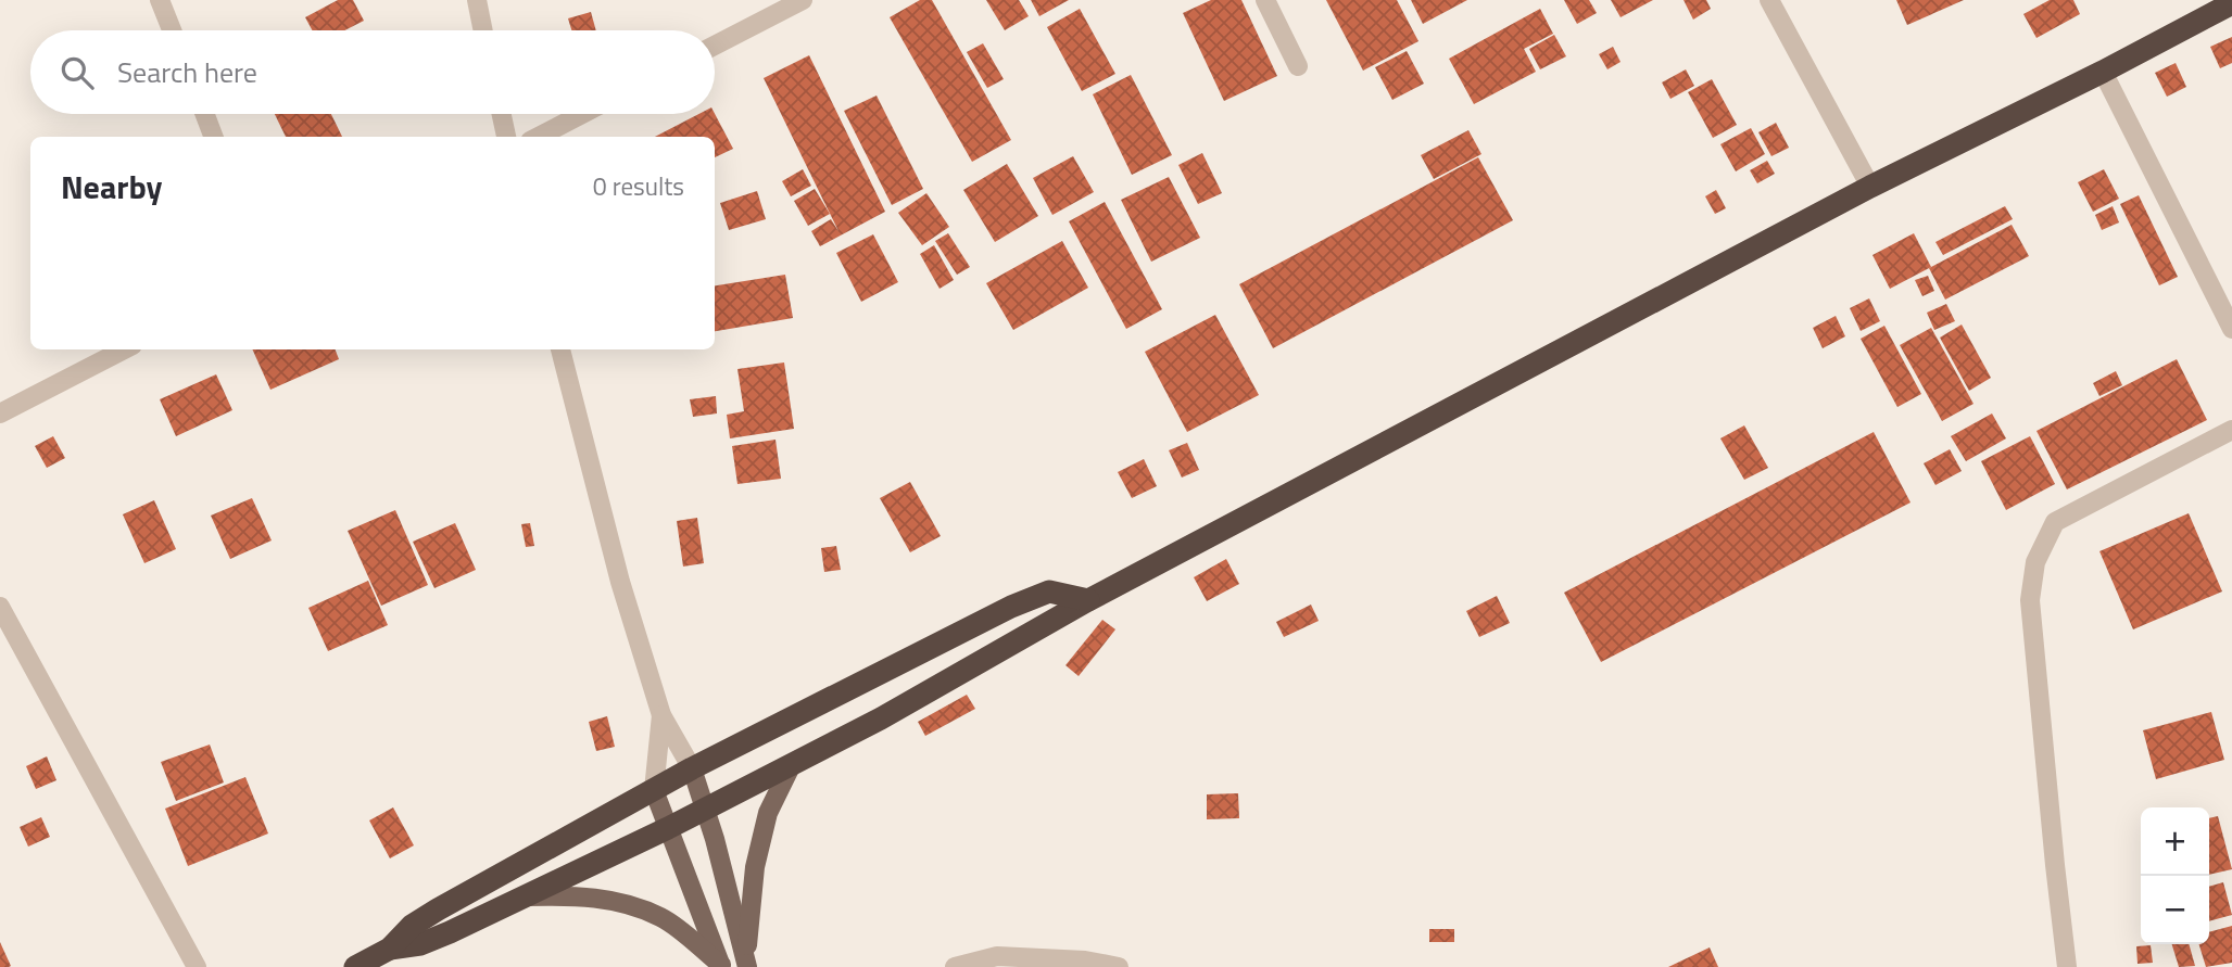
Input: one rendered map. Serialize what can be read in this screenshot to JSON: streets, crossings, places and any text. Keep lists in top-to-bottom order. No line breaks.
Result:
{"page":{"search":"Search here","heading":["Nearby","0 results"],"map_buttons":["+","−"]}}
